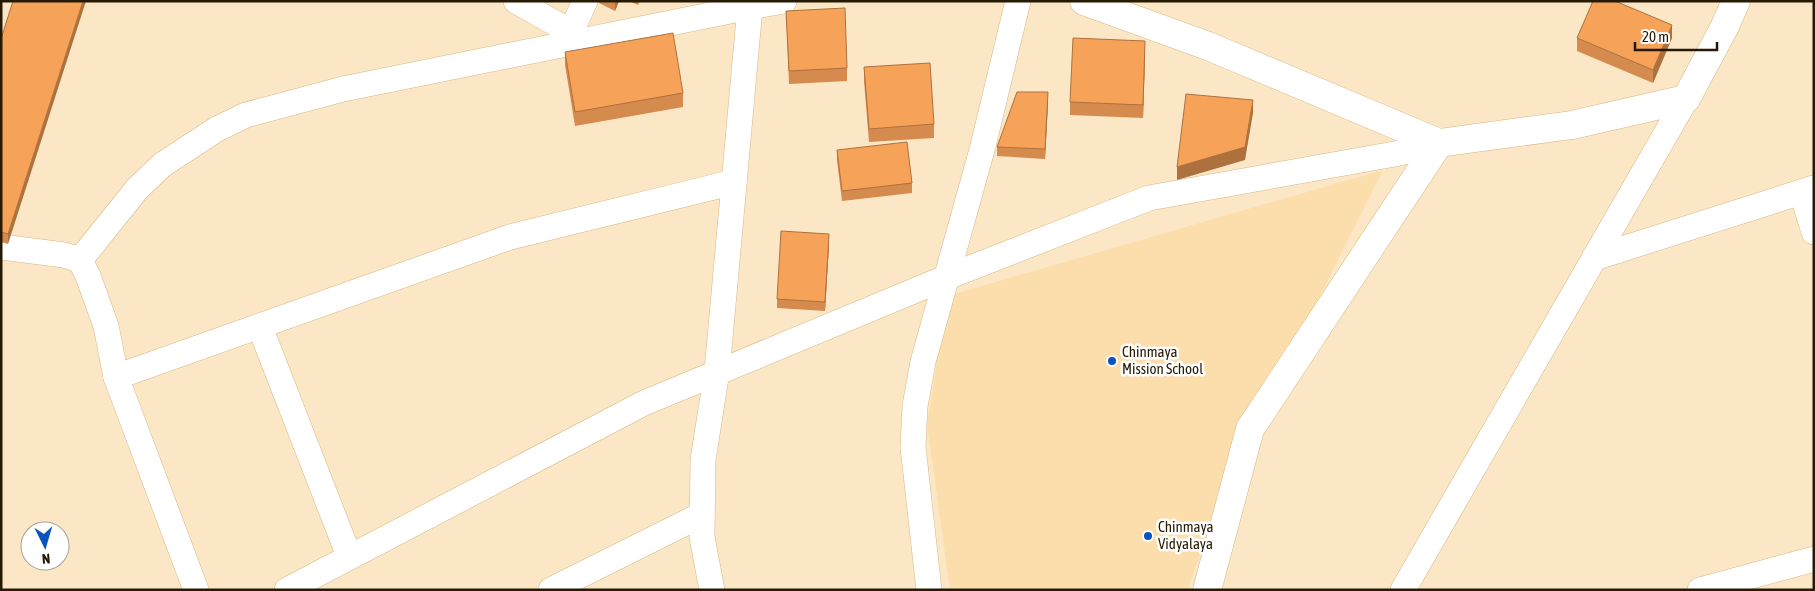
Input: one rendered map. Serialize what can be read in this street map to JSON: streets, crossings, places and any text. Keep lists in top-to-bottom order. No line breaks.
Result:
{"places":["Chinmaya Mission School","Chinmaya Vidyalaya"],"scale_bar":"20 m","north":"bottom"}
